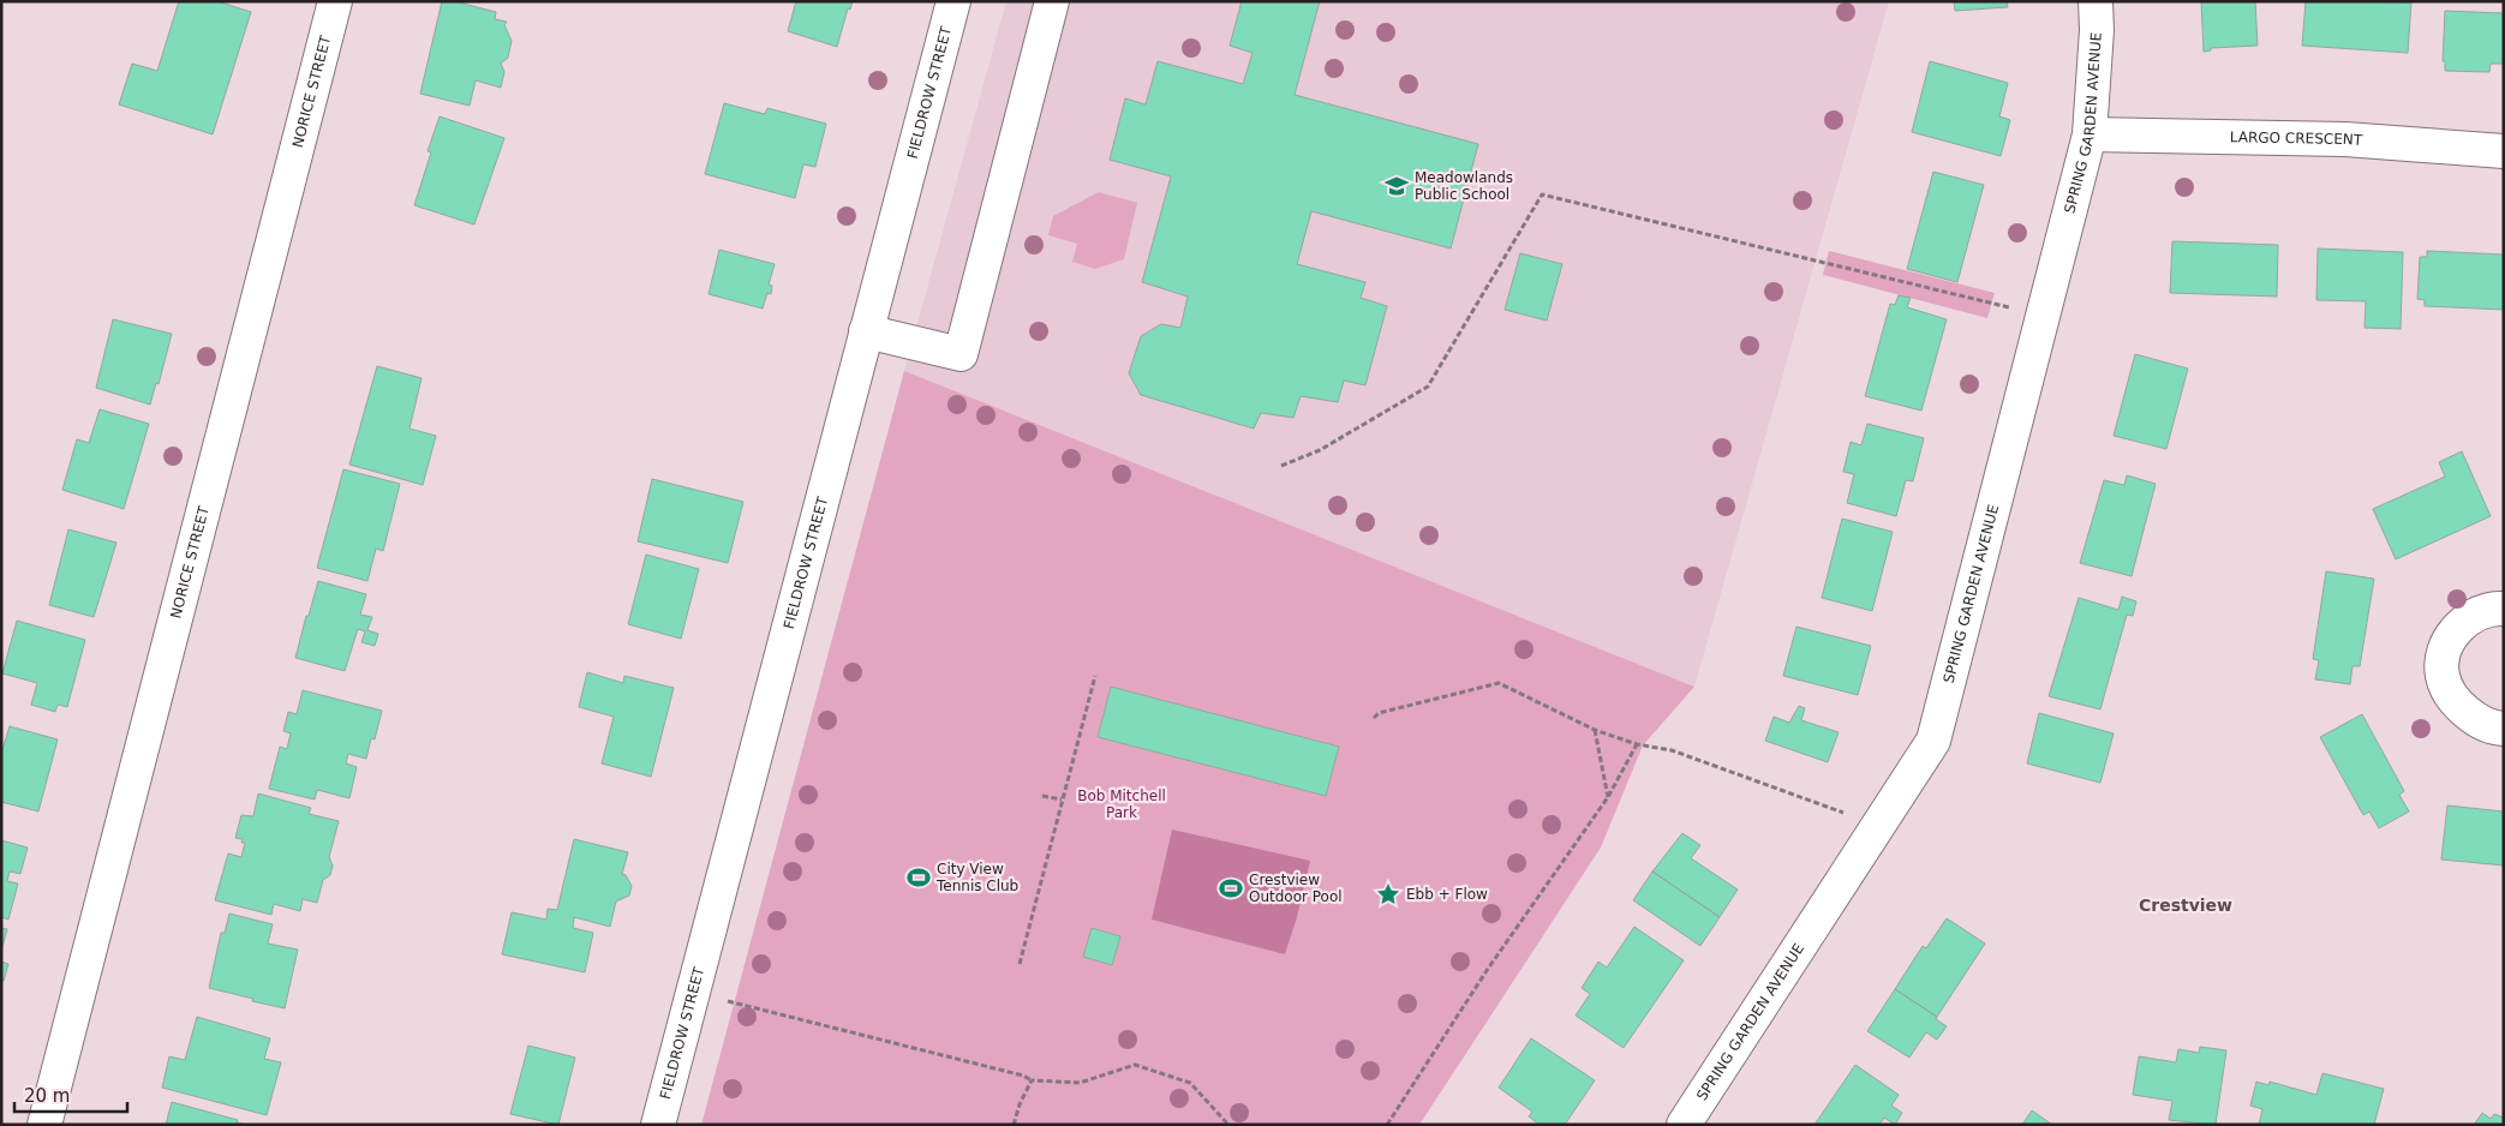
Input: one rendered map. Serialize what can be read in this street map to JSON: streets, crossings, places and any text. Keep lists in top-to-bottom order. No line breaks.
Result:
{"streets":{"street":["NORICE STREET","FIELDROW STREET","SPRING GARDEN AVENUE","LARGO CRESCENT"]},"crossings":[["SPRING GARDEN AVENUE","LARGO CRESCENT"]],"districts":["Crestview"],"parks":["Bob Mitchell Park"],"places":{"school or university":["Meadowlands Public School"],"sports":["City View Tennis Club","Crestview Outdoor Pool"],"place":["Ebb + Flow"]},"scale_bar":"20 m"}
